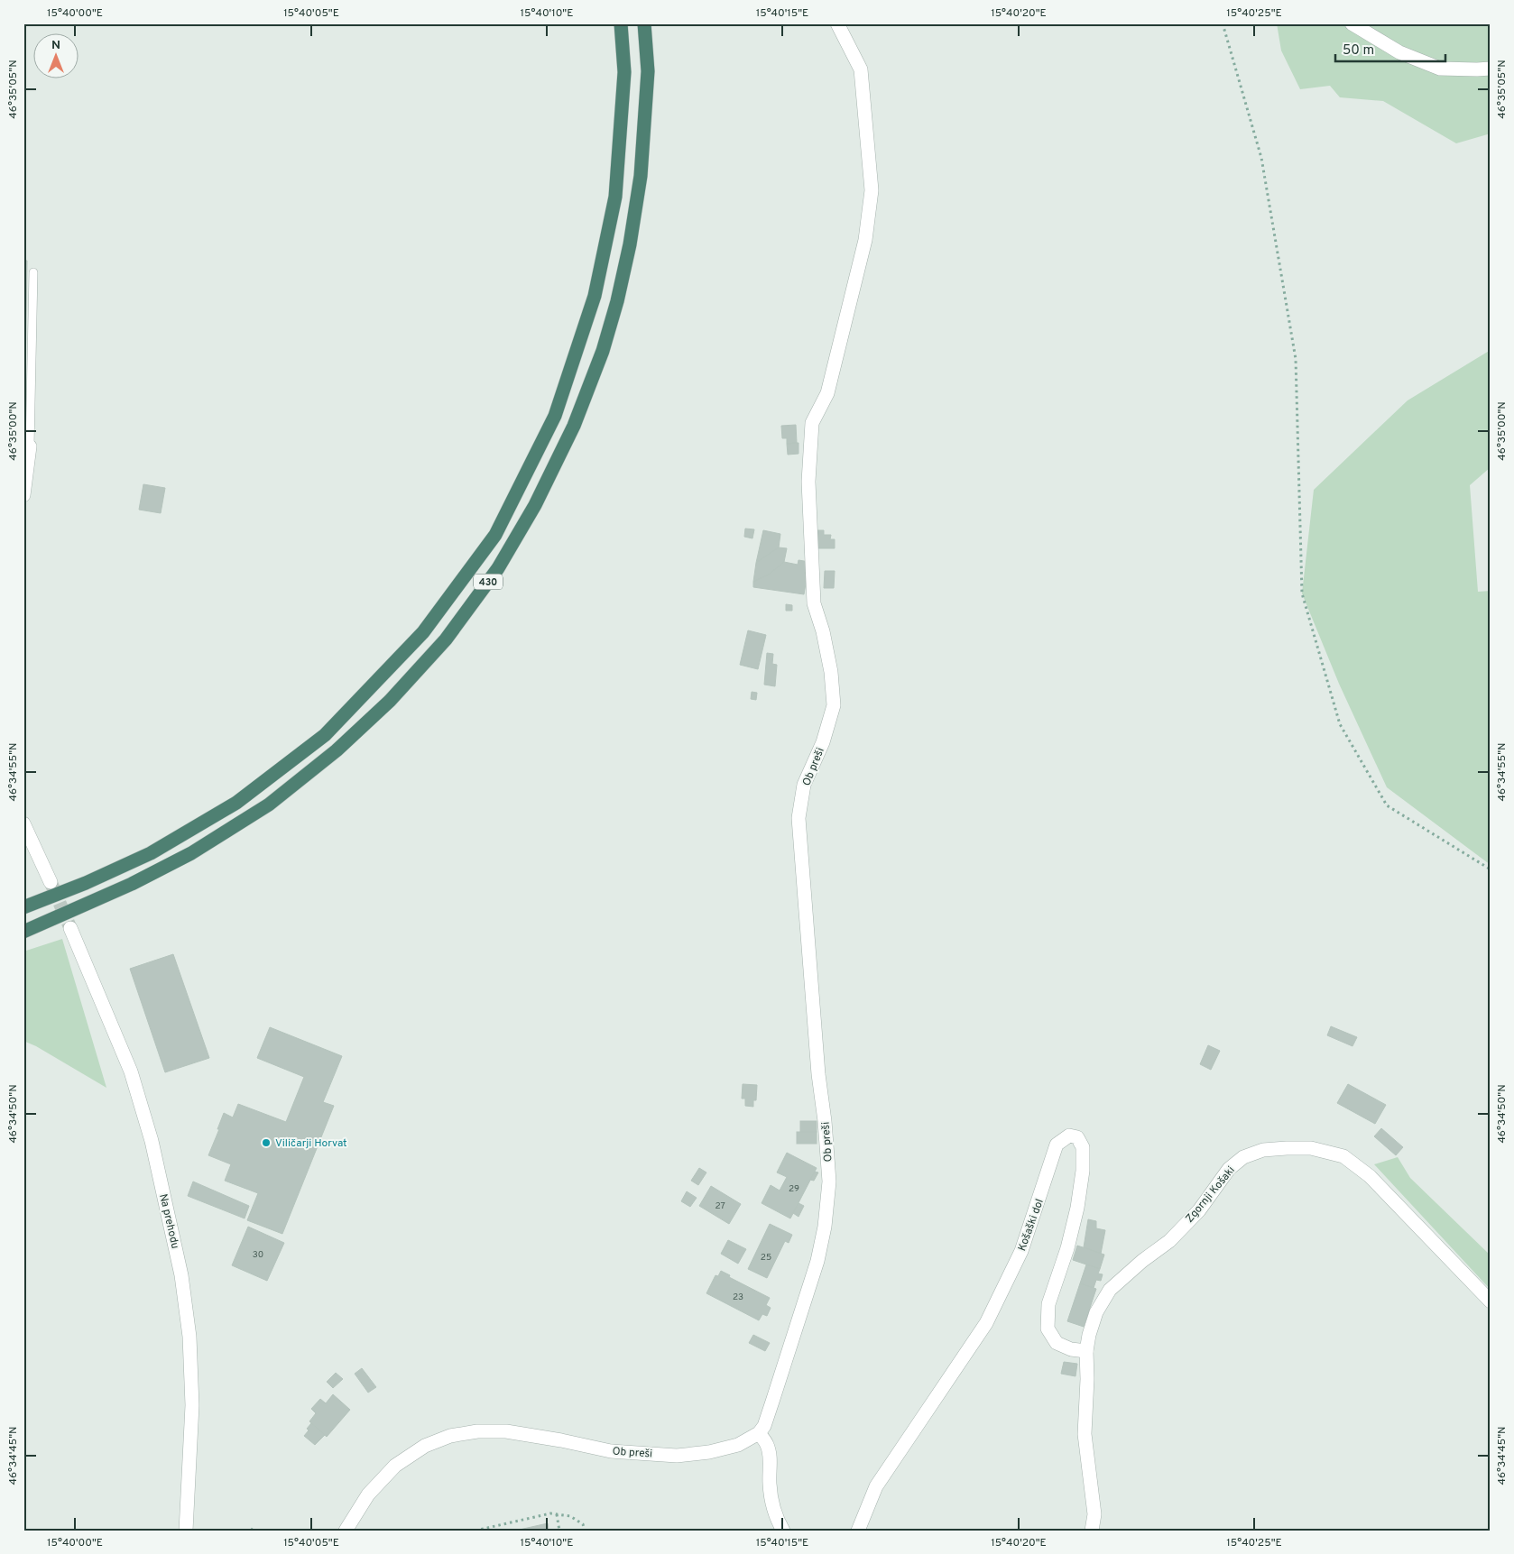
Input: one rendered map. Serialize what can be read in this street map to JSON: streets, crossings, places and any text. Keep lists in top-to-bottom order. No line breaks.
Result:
{"streets":{"highway":["430"],"street":["Ob preši","Zgornji Košaki","Na prehodu","Košaški dol"]},"crossings":[["Zgornji Košaki","Košaški dol"]],"places":["Viličarji Horvat"],"house_numbers":["29","27","30","25","23"],"scale_bar":"50 m","north":"top","coordinates":["15°40'00\"E","15°40'05\"E","15°40'10\"E","15°40'15\"E","15°40'20\"E","15°40'25\"E","46°35'05\"N","46°35'00\"N","46°34'55\"N","46°34'50\"N","46°34'45\"N"]}
